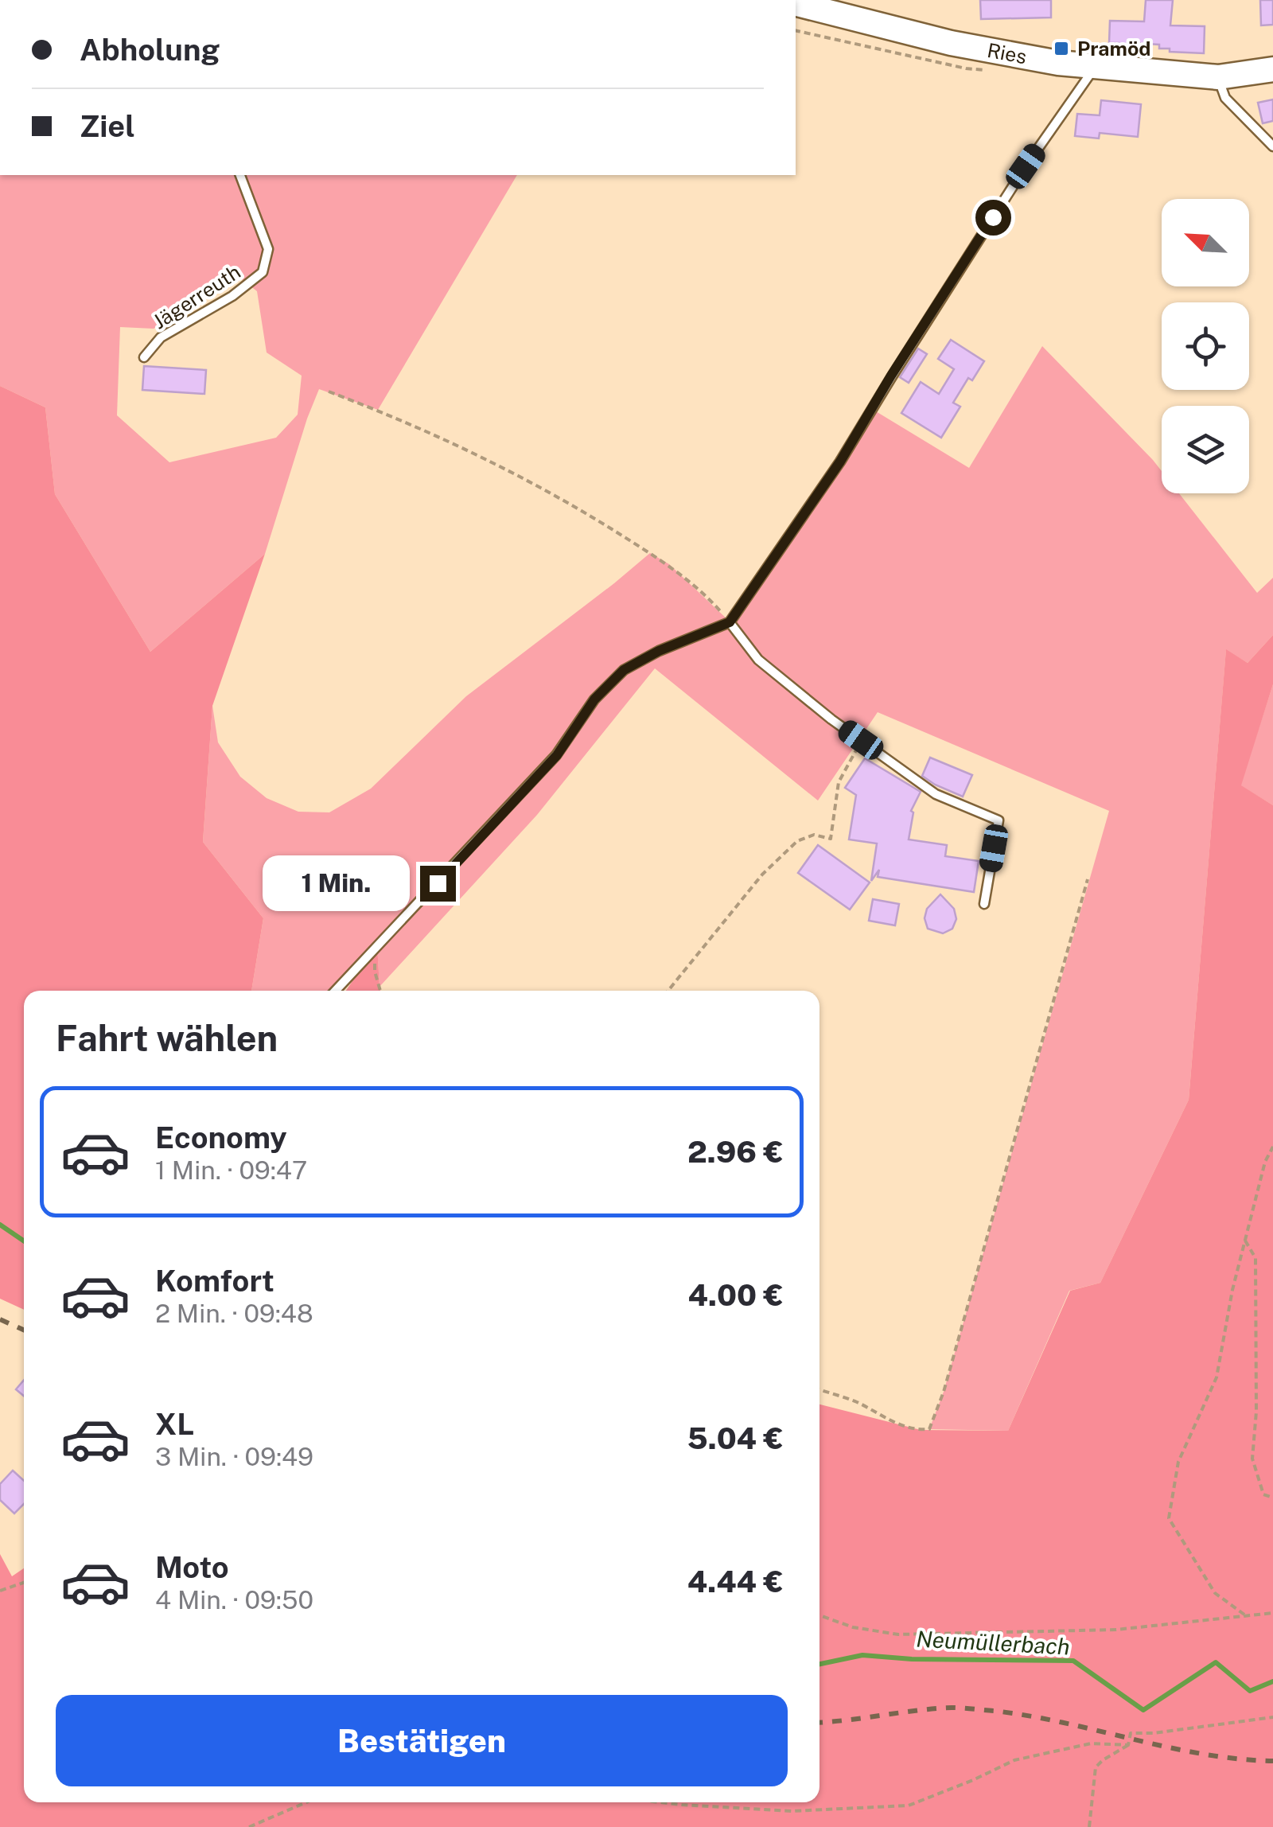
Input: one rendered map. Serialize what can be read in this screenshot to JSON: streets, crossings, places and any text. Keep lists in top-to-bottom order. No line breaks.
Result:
{"streets":{"street":["Ries"],"lane":["Jägerreuth"]},"water":["Neumüllerbach"],"places":{"transit":["Pramöd"]},"north":"top left","page":{"banner":["Abholung","Ziel"],"bubble":"1 Min.","heading":"Fahrt wählen","list":[{"name":"Economy","note":"1 Min. · 09:47","value":"2.96 €"},{"name":"Komfort","note":"2 Min. · 09:48","value":"4.00 €"},{"name":"XL","note":"3 Min. · 09:49","value":"5.04 €"},{"name":"Moto","note":"4 Min. · 09:50","value":"4.44 €"}],"buttons":"Bestätigen"}}
